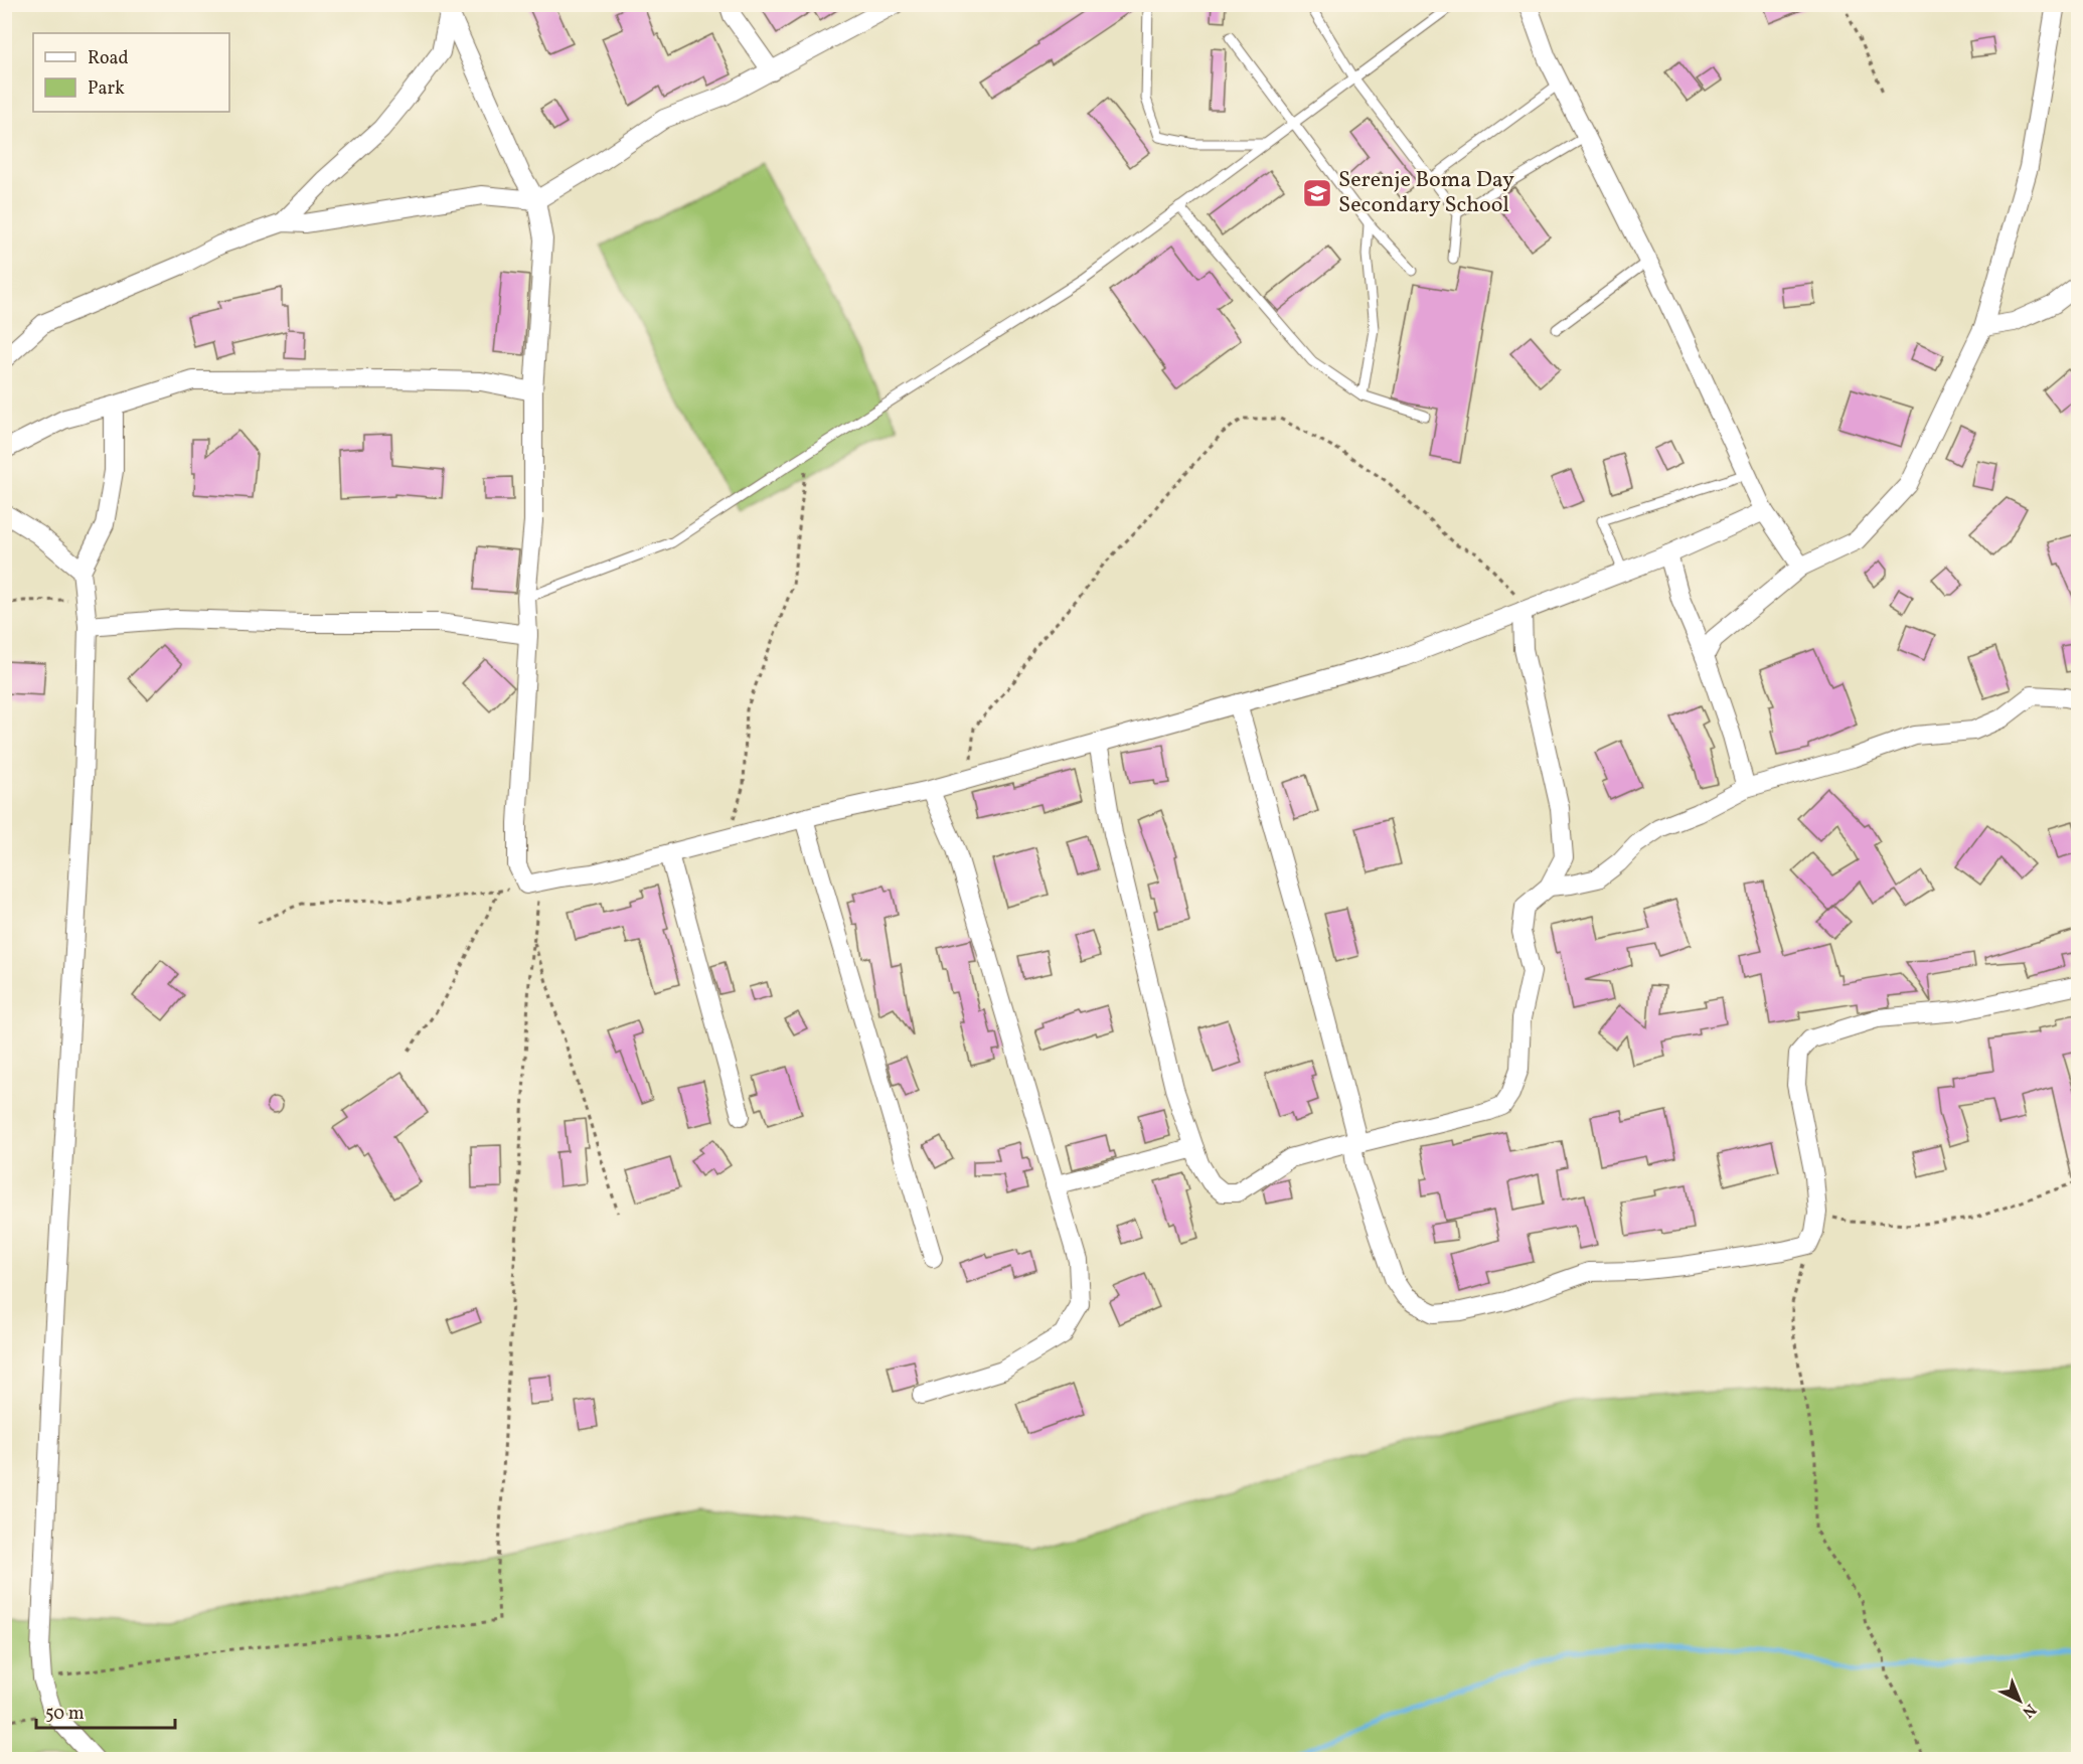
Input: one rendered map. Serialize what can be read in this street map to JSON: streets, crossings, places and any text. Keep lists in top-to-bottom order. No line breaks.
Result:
{"places":{"school or university":["Serenje Boma Day Secondary School"]},"legend":["Road","Park"],"scale_bar":"50 m","north":"bottom right"}
